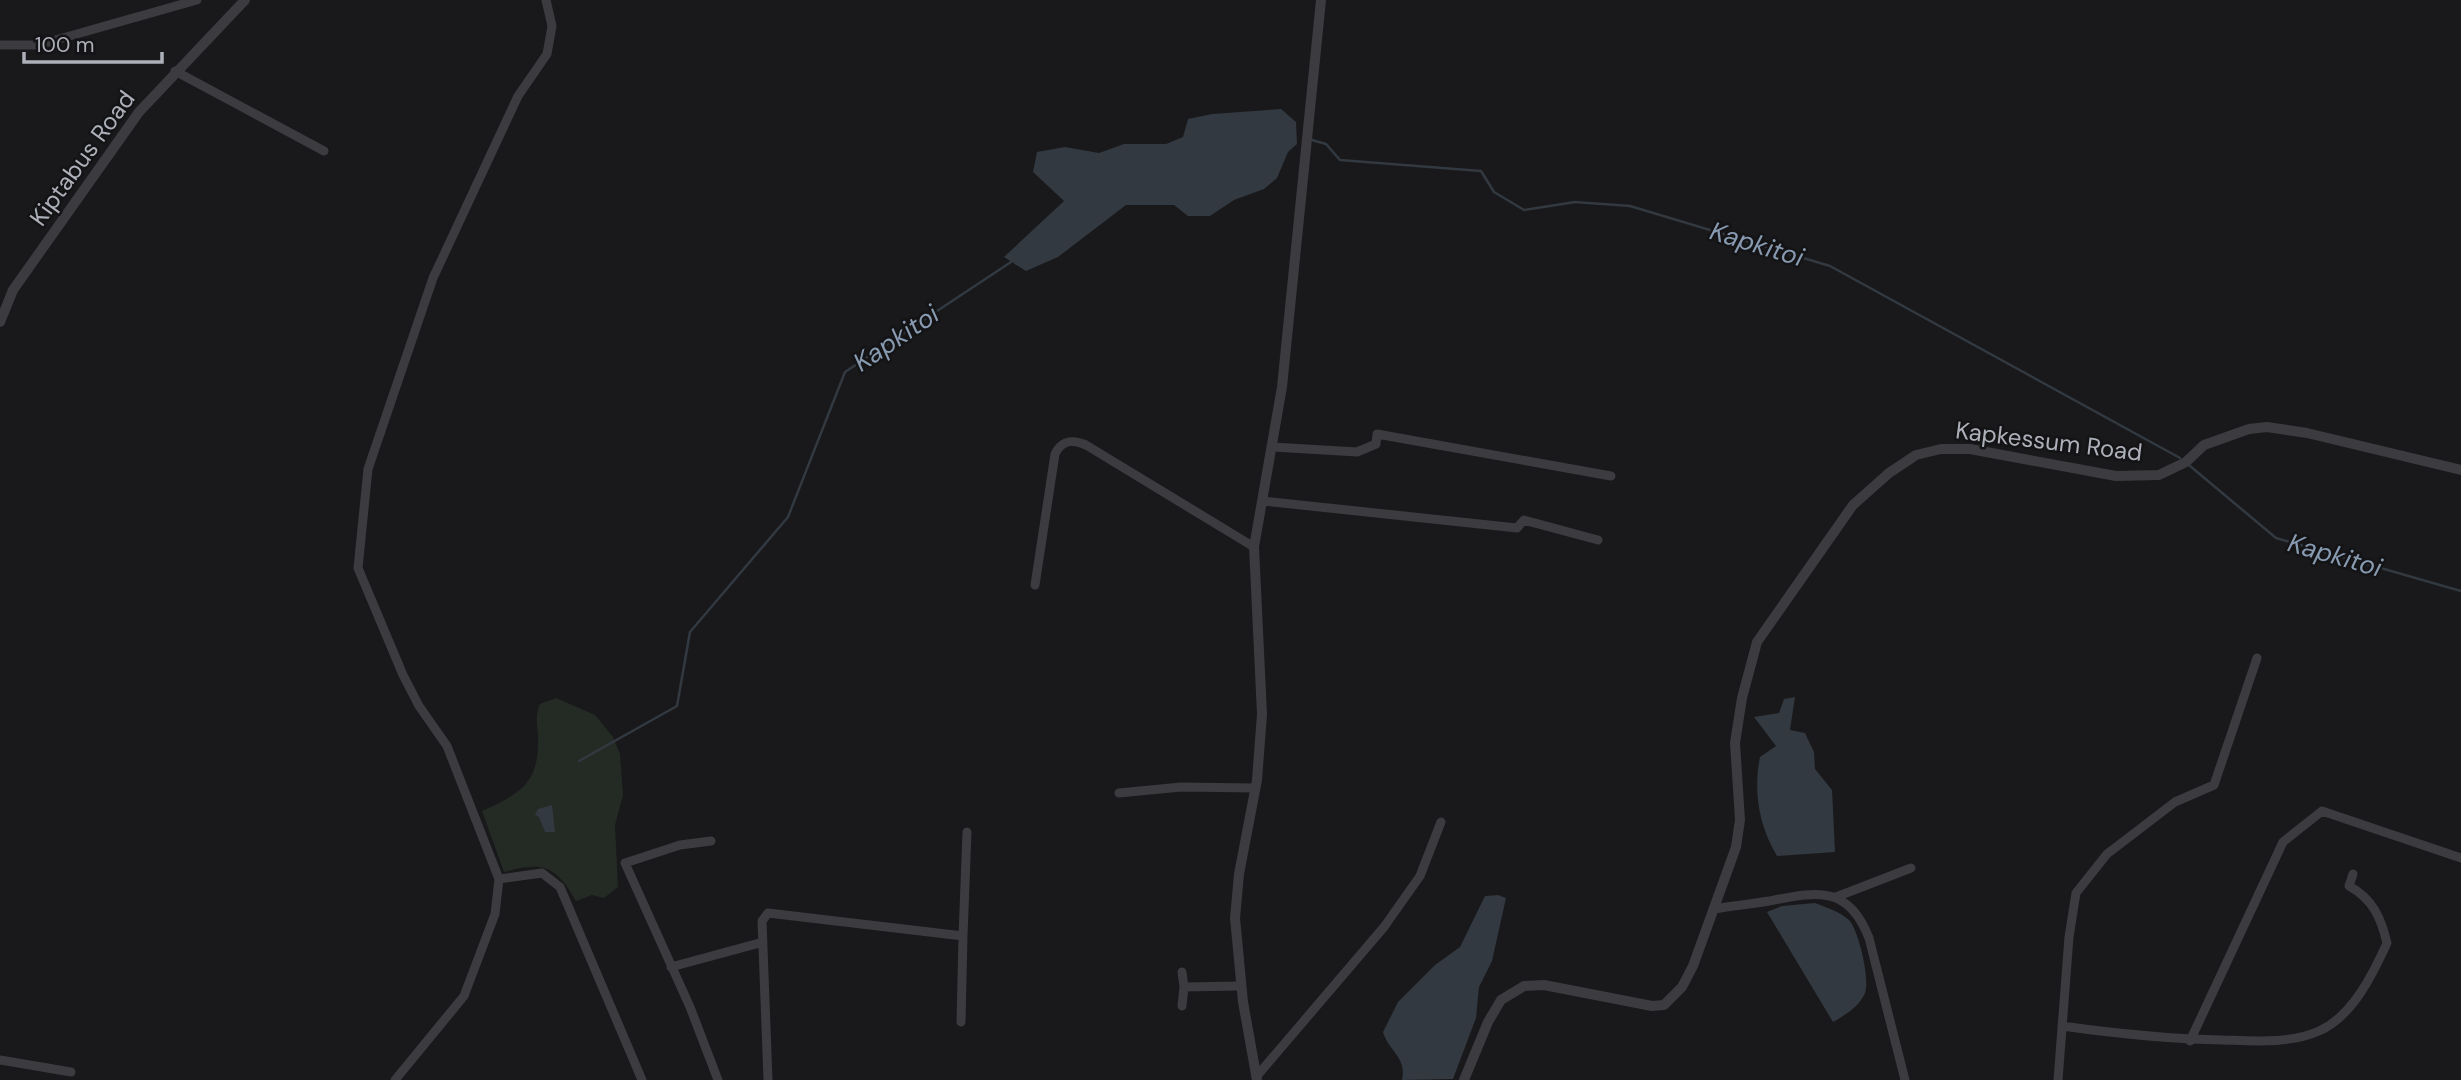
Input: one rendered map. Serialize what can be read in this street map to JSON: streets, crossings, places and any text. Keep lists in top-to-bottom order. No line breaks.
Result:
{"streets":{"street":["Kiptabus Road","Kapkessum Road"]},"water":["Kapkitoi"],"scale_bar":"100 m"}
